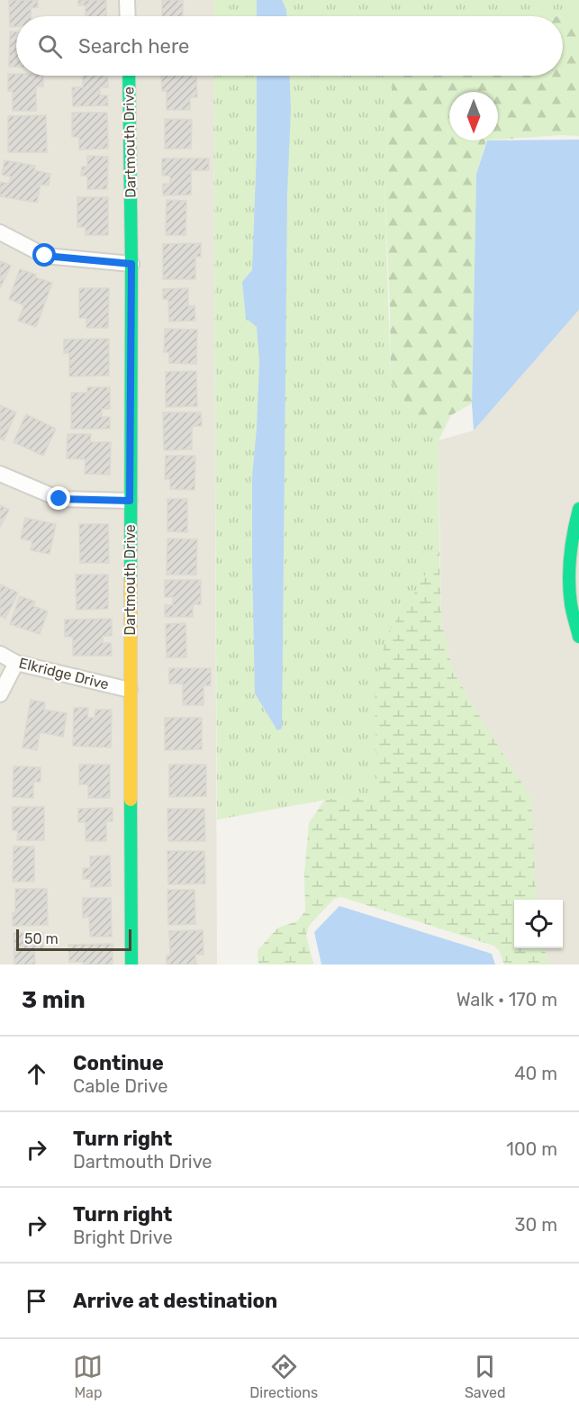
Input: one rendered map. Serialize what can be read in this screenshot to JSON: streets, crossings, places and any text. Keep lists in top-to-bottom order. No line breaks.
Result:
{"streets":{"street":["Dartmouth Drive","Elkridge Drive"]},"crossings":[["Dartmouth Drive","Elkridge Drive"]],"scale_bar":"50 m","north":"bottom","page":{"search":"Search here","scale":"50 m","heading":["3 min","Walk · 170 m"],"list":[["Continue","Cable Drive","40 m"],["Turn right","Dartmouth Drive","100 m"],["Turn right","Bright Drive","30 m"],"Arrive at destination"],"nav":["Map","Directions","Saved"]}}
